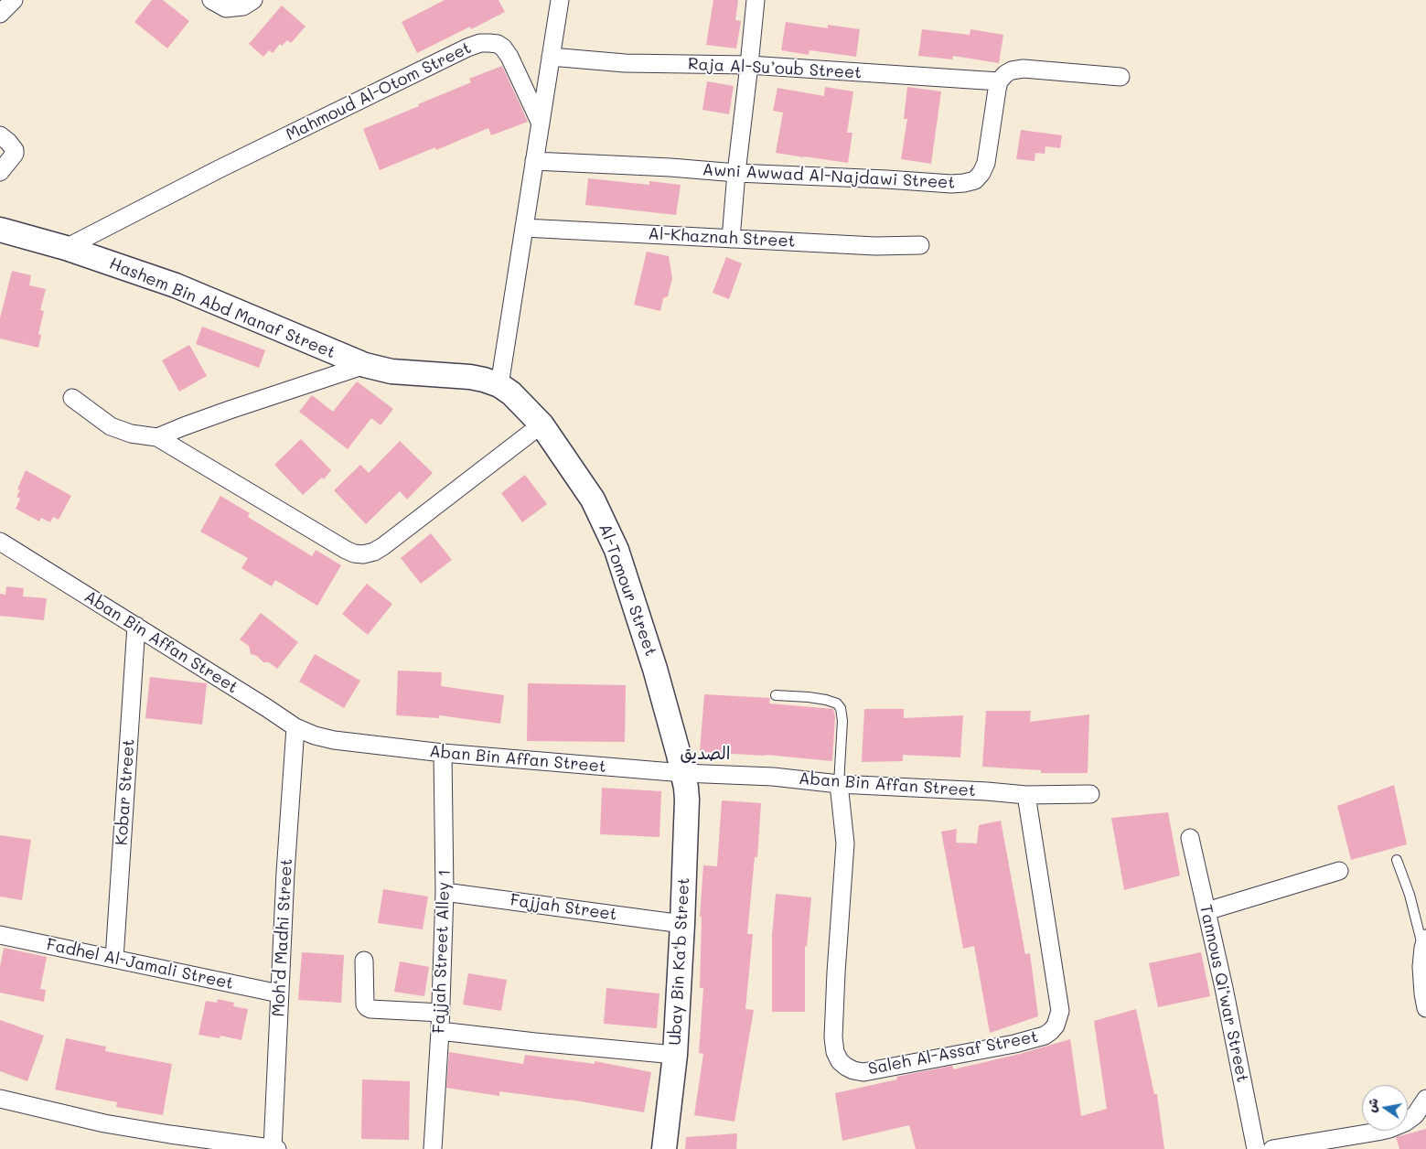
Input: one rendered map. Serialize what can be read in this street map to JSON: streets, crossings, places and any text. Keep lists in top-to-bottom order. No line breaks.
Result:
{"streets":{"street":["Raja Al-Su’oub Street","Mahmoud Al-Otom Street","Awni Awwad Al-Najdawi Street","Al-Khaznah Street","Hashem Bin Abd Manaf Street","Al-Tomour Street","Aban Bin Affan Street","Kobar Street","Fajjah Street","Moh‘d Madhi Street","Fajjah Street Alley 1","Ubay Bin Ka‘b Street","Fadhel Al-Jamali Street","Tannous Qi‘war Street","Saleh Al-Assaf Street"]},"crossings":[["Raja Al-Su’oub Street","Awni Awwad Al-Najdawi Street"],["Mahmoud Al-Otom Street","Hashem Bin Abd Manaf Street"],["Hashem Bin Abd Manaf Street","Al-Tomour Street"],["Al-Tomour Street","Aban Bin Affan Street"],["Al-Tomour Street","Ubay Bin Ka‘b Street"],["Aban Bin Affan Street","Kobar Street"],["Aban Bin Affan Street","Moh‘d Madhi Street"],["Aban Bin Affan Street","Fajjah Street Alley 1"],["Aban Bin Affan Street","Ubay Bin Ka‘b Street"],["Aban Bin Affan Street","Saleh Al-Assaf Street"],["Kobar Street","Fadhel Al-Jamali Street"],["Fajjah Street","Fajjah Street Alley 1"],["Fajjah Street","Ubay Bin Ka‘b Street"],["Moh‘d Madhi Street","Fadhel Al-Jamali Street"]],"districts":["الصديق"],"north":"left"}
